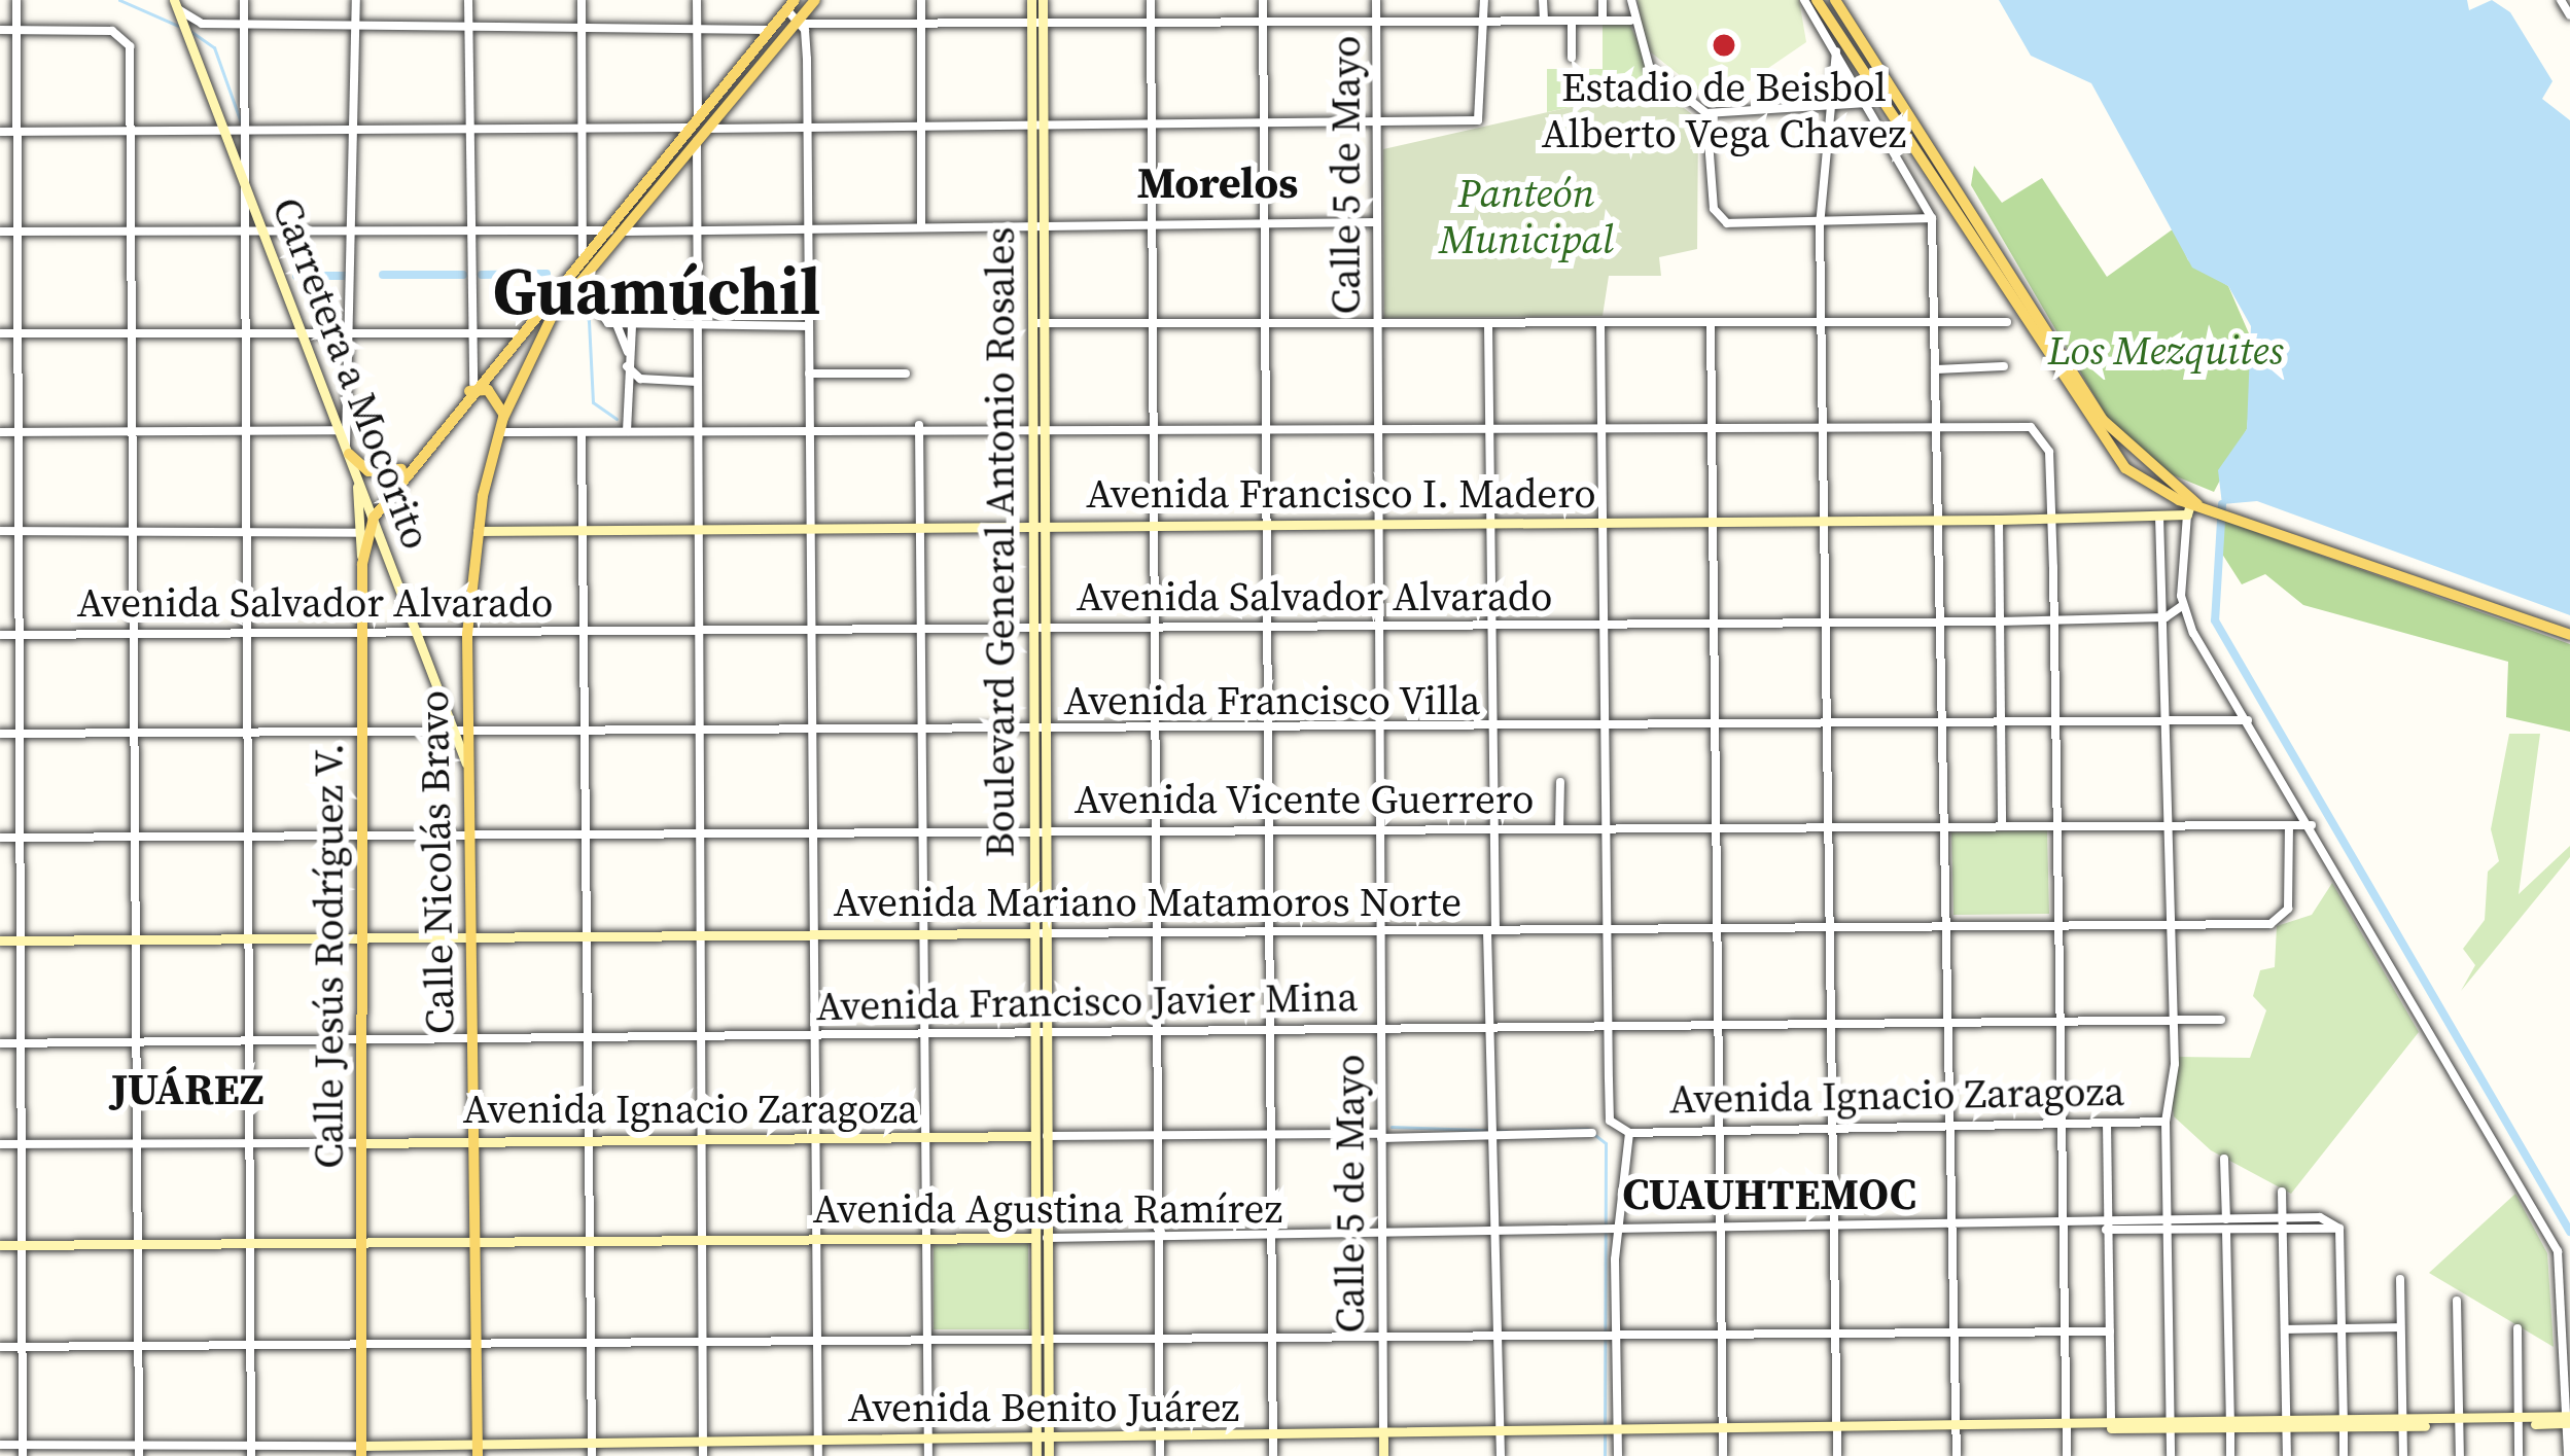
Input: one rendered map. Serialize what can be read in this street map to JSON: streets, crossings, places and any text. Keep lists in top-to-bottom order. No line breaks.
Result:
{"streets":{"main road":["Calle Nicolás Bravo","Calle Jesús Rodríguez V."],"street":["Calle 5 de Mayo","Carretera a Mocorito","Avenida Francisco I. Madero","Boulevard General Antonio Rosales","Avenida Salvador Alvarado","Avenida Francisco Villa","Avenida Vicente Guerrero","Avenida Mariano Matamoros Norte","Avenida Francisco Javier Mina","Avenida Ignacio Zaragoza","Avenida Agustina Ramírez","Avenida Benito Juárez"]},"crossings":[["Calle 5 de Mayo","Avenida Francisco I. Madero"],["Calle 5 de Mayo","Avenida Salvador Alvarado"],["Calle 5 de Mayo","Avenida Francisco Villa"],["Calle 5 de Mayo","Avenida Vicente Guerrero"],["Calle 5 de Mayo","Avenida Mariano Matamoros Norte"],["Calle 5 de Mayo","Avenida Francisco Javier Mina"],["Calle 5 de Mayo","Avenida Ignacio Zaragoza"],["Calle 5 de Mayo","Avenida Agustina Ramírez"],["Calle 5 de Mayo","Avenida Benito Juárez"],["Carretera a Mocorito","Avenida Salvador Alvarado"],["Carretera a Mocorito","Avenida Francisco Villa"],["Carretera a Mocorito","Calle Nicolás Bravo"],["Carretera a Mocorito","Calle Jesús Rodríguez V."],["Avenida Francisco I. Madero","Boulevard General Antonio Rosales"],["Avenida Francisco I. Madero","Calle Nicolás Bravo"],["Boulevard General Antonio Rosales","Avenida Salvador Alvarado"],["Boulevard General Antonio Rosales","Avenida Francisco Villa"],["Boulevard General Antonio Rosales","Avenida Vicente Guerrero"],["Boulevard General Antonio Rosales","Avenida Mariano Matamoros Norte"],["Boulevard General Antonio Rosales","Avenida Francisco Javier Mina"],["Boulevard General Antonio Rosales","Avenida Ignacio Zaragoza"],["Boulevard General Antonio Rosales","Avenida Agustina Ramírez"],["Boulevard General Antonio Rosales","Avenida Benito Juárez"],["Avenida Salvador Alvarado","Calle Nicolás Bravo"],["Avenida Salvador Alvarado","Calle Jesús Rodríguez V."],["Avenida Francisco Villa","Calle Nicolás Bravo"],["Avenida Francisco Villa","Calle Jesús Rodríguez V."],["Avenida Vicente Guerrero","Calle Nicolás Bravo"],["Avenida Vicente Guerrero","Avenida Mariano Matamoros Norte"],["Avenida Vicente Guerrero","Calle Jesús Rodríguez V."],["Calle Nicolás Bravo","Avenida Mariano Matamoros Norte"],["Calle Nicolás Bravo","Avenida Francisco Javier Mina"],["Calle Nicolás Bravo","Avenida Ignacio Zaragoza"],["Calle Nicolás Bravo","Avenida Agustina Ramírez"],["Calle Nicolás Bravo","Avenida Benito Juárez"],["Avenida Mariano Matamoros Norte","Calle Jesús Rodríguez V."],["Calle Jesús Rodríguez V.","Avenida Francisco Javier Mina"],["Calle Jesús Rodríguez V.","Avenida Ignacio Zaragoza"],["Calle Jesús Rodríguez V.","Avenida Agustina Ramírez"],["Calle Jesús Rodríguez V.","Avenida Benito Juárez"]],"districts":["Morelos","Guamúchil","JUÁREZ","CUAUHTEMOC"],"parks":["Panteón Municipal","Los Mezquites"],"places":["Estadio de Beisbol Alberto Vega Chavez"]}
